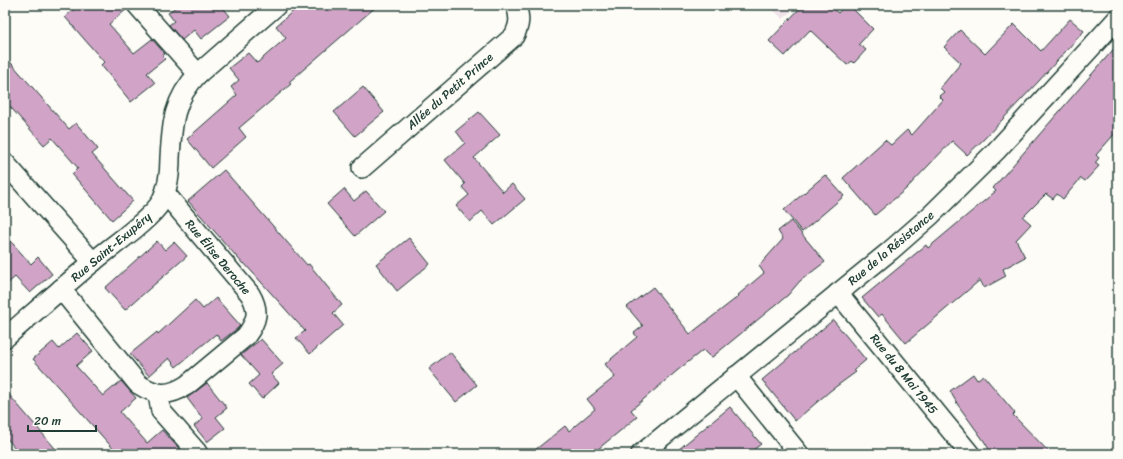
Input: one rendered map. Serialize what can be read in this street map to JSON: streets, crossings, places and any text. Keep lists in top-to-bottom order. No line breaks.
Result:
{"streets":{"street":["Allée du Petit Prince","Rue Saint-Exupéry","Rue de la Résistance","Rue Élise Deroche","Rue du 8 Mai 1945"]},"crossings":[["Rue Saint-Exupéry","Rue Élise Deroche"],["Rue de la Résistance","Rue du 8 Mai 1945"]],"scale_bar":"20 m"}
